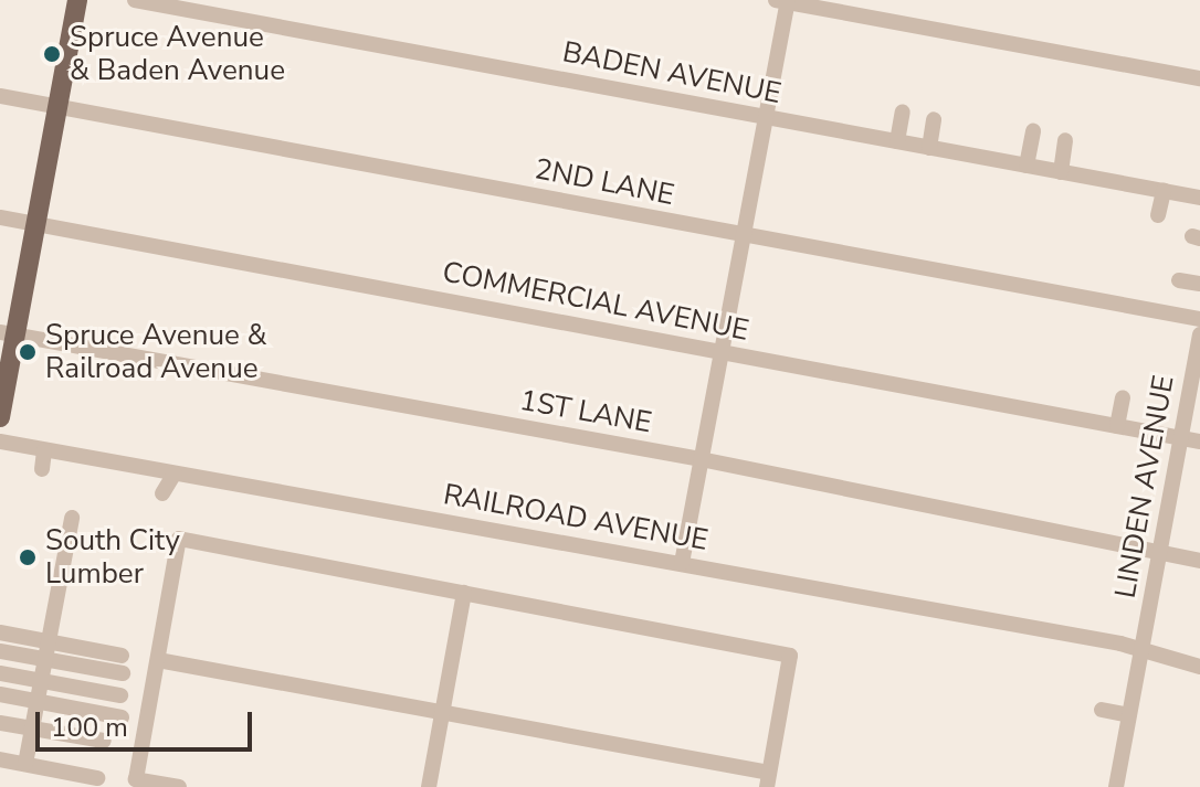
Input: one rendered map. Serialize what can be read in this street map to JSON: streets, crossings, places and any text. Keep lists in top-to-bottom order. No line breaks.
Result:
{"streets":{"street":["BADEN AVENUE","2ND LANE","COMMERCIAL AVENUE","1ST LANE","LINDEN AVENUE","RAILROAD AVENUE"]},"crossings":[["COMMERCIAL AVENUE","LINDEN AVENUE"],["1ST LANE","LINDEN AVENUE"],["LINDEN AVENUE","RAILROAD AVENUE"]],"places":["Spruce Avenue & Baden Avenue","Spruce Avenue & Railroad Avenue","South City Lumber"],"scale_bar":"100 m"}
